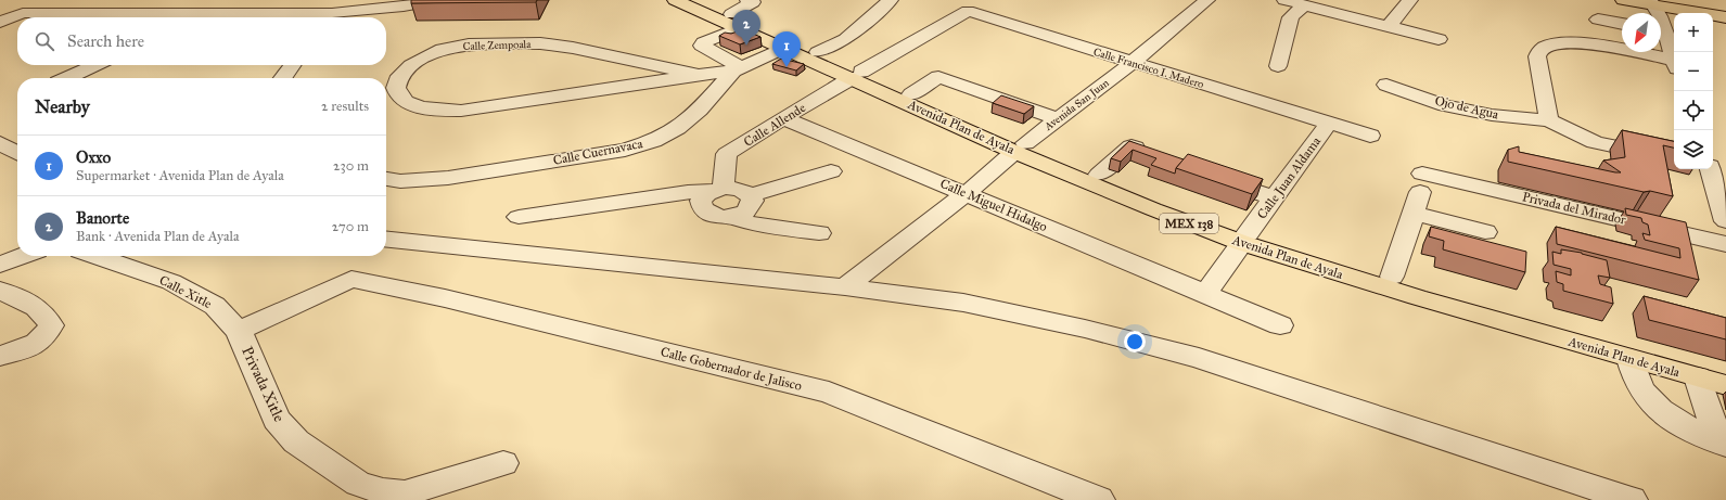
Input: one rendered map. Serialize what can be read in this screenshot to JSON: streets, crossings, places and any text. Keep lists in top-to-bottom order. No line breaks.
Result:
{"streets":{"main road":["Avenida Plan de Ayala","MEX 138"],"street":["Calle Zempoala","Calle Francisco I. Madero","Avenida San Juan","Ojo de Agua","Calle Allende","Calle Cuernavaca","Calle Juan Aldama","Calle Miguel Hidalgo","Privada del Mirador","Calle Xitle","Calle Gobernador de Jalisco","Privada Xitle"]},"crossings":[["Calle Zempoala","Calle Cuernavaca"],["Calle Francisco I. Madero","Avenida San Juan"],["Calle Francisco I. Madero","Calle Allende"],["Calle Francisco I. Madero","Calle Juan Aldama"],["Avenida San Juan","Avenida Plan de Ayala"],["Avenida San Juan","Calle Miguel Hidalgo"],["Calle Allende","Avenida Plan de Ayala"],["Calle Allende","Calle Miguel Hidalgo"],["Avenida Plan de Ayala","Calle Cuernavaca"],["Avenida Plan de Ayala","Calle Juan Aldama"],["Calle Juan Aldama","Calle Miguel Hidalgo"],["Calle Xitle","Calle Gobernador de Jalisco"],["Calle Xitle","Privada Xitle"],["Calle Gobernador de Jalisco","Privada Xitle"]],"north":"bottom left","page":{"pins":["2","1"],"map_buttons":["+","−"],"search":"Search here","heading":["Nearby","2 results"],"list":[{"mark":"1","name":"Oxxo","note":"Supermarket · Avenida Plan de Ayala","value":"230 m"},{"mark":"2","name":"Banorte","note":"Bank · Avenida Plan de Ayala","value":"270 m"}]}}
